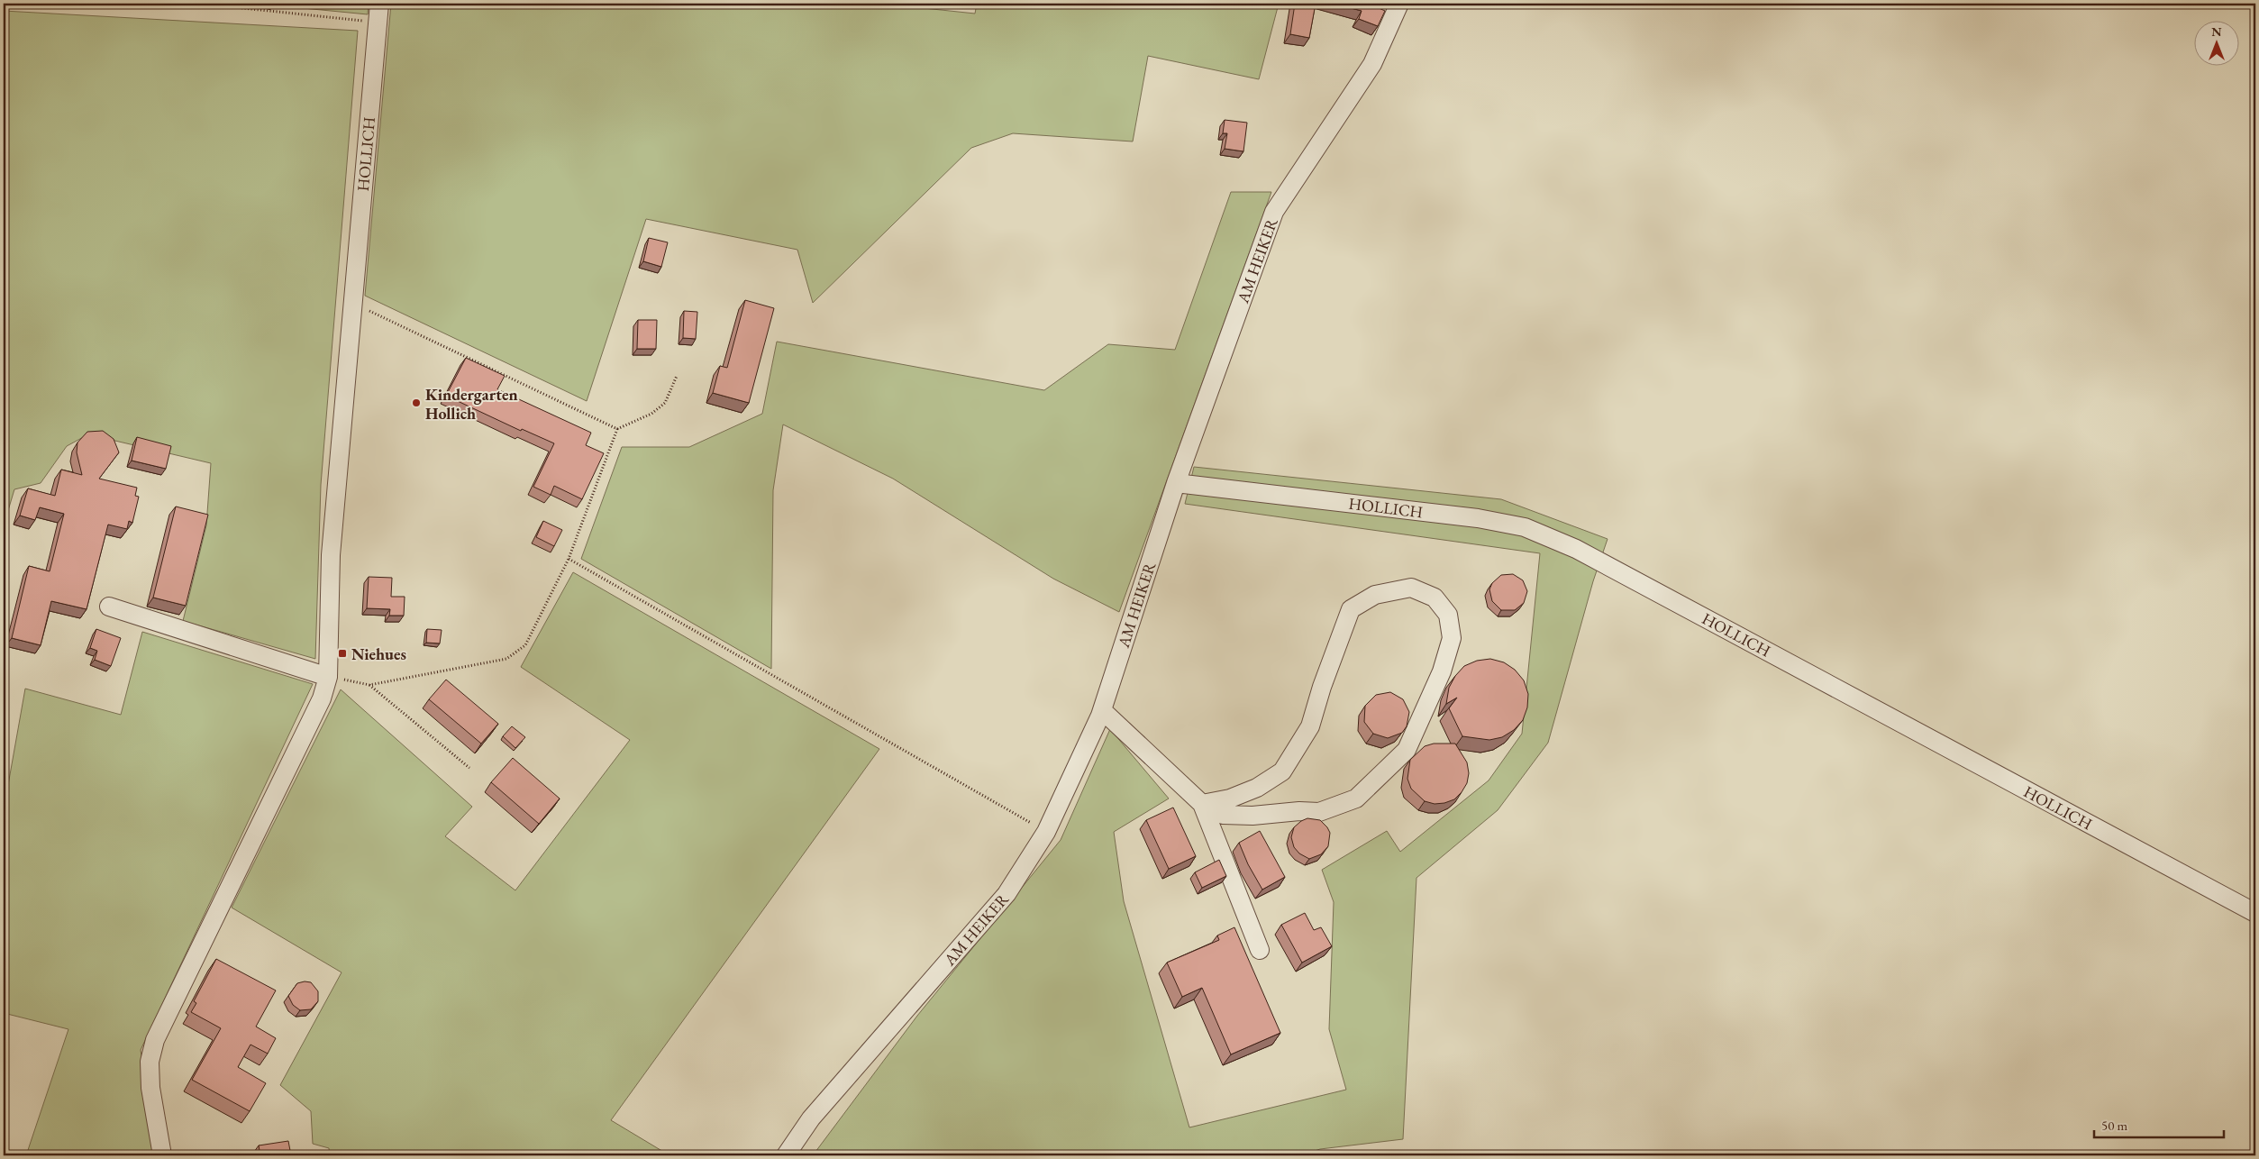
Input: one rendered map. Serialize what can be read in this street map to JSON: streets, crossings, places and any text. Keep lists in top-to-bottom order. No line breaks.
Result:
{"streets":{"street":["HOLLICH","AM HEIKER"]},"crossings":[["HOLLICH","AM HEIKER"]],"places":{"other":["Kindergarten Hollich"],"transit":["Niehues"]},"scale_bar":"50 m","north":"top"}
